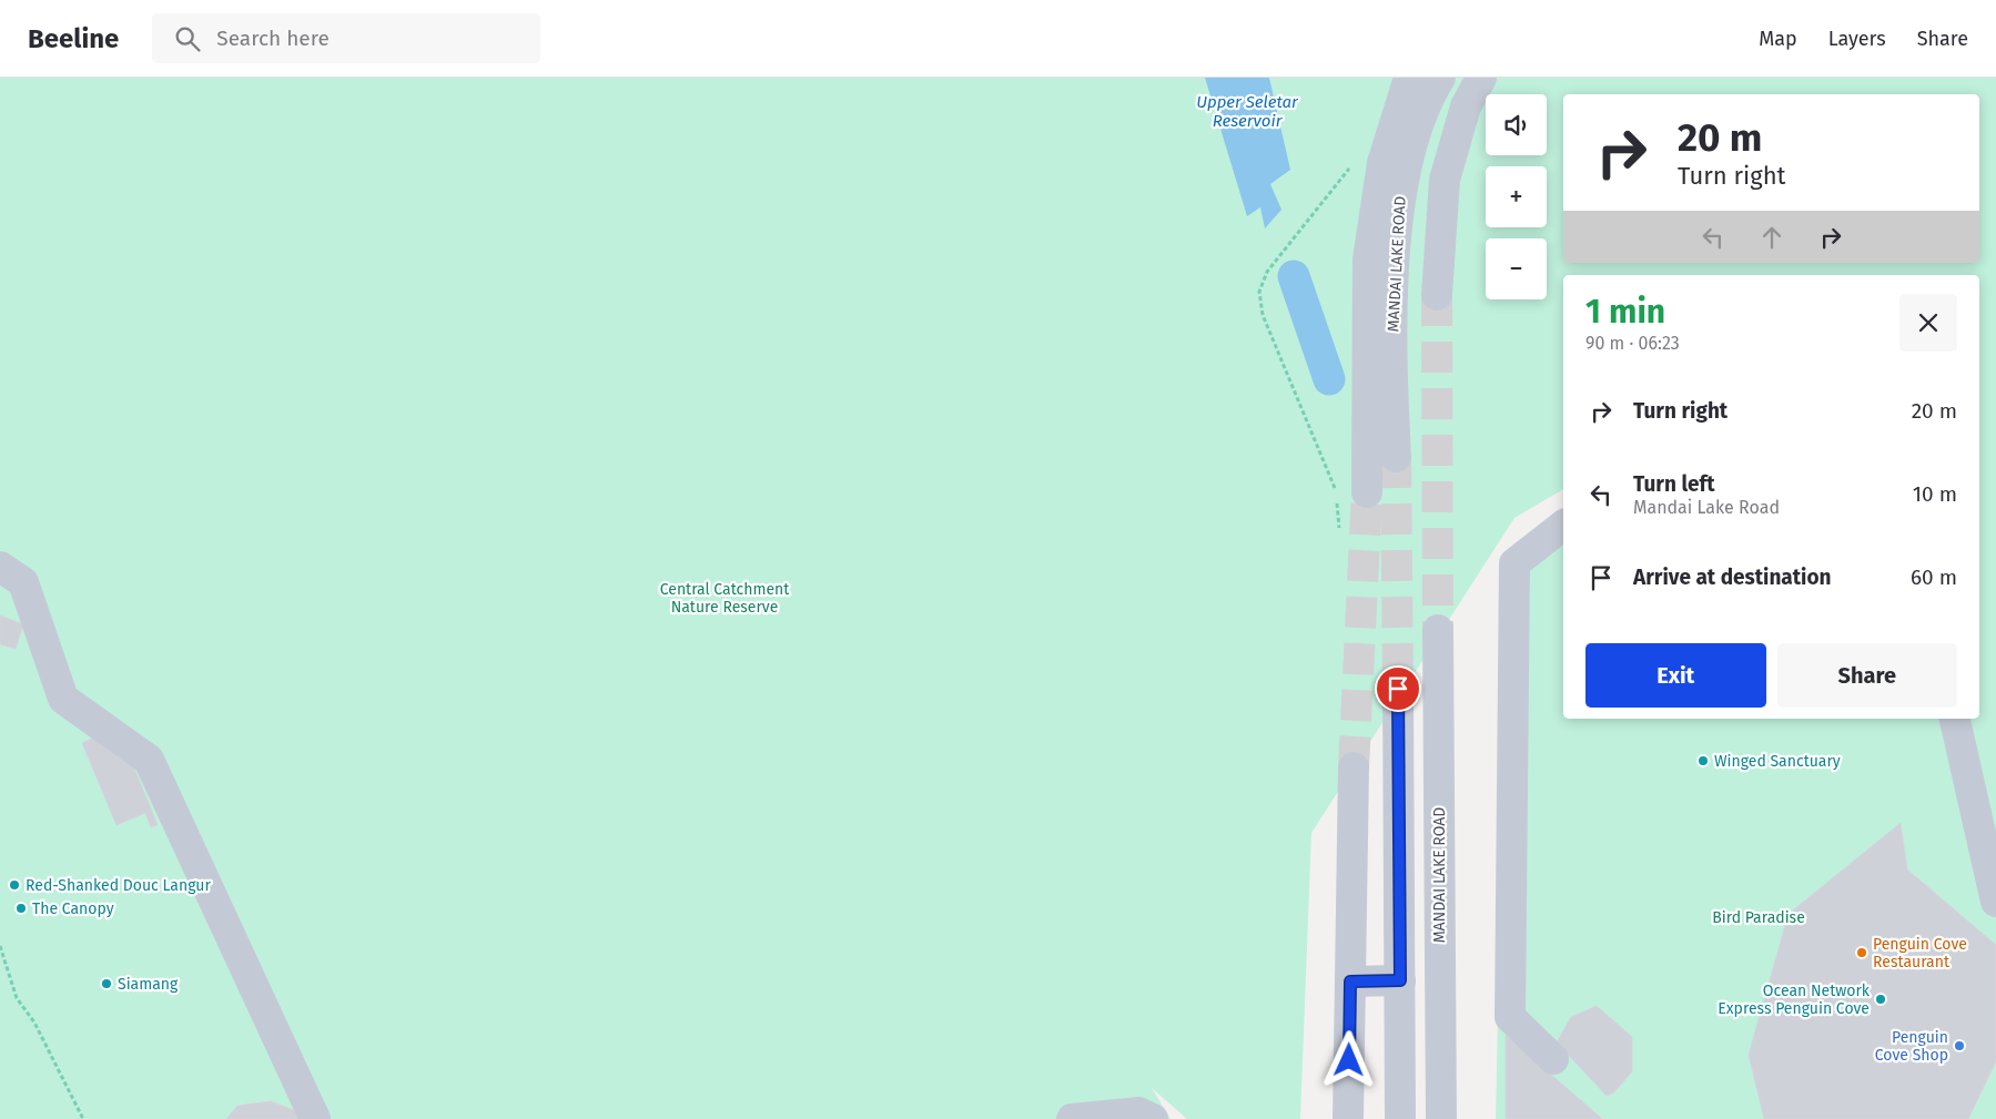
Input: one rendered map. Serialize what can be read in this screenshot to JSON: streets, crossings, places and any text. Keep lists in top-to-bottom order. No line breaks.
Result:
{"streets":{"street":["MANDAI LAKE ROAD"]},"water":["Upper Seletar Reservoir"],"parks":["Central Catchment Nature Reserve","Bird Paradise"],"places":["Winged Sanctuary","Red-Shanked Douc Langur","The Canopy","Penguin Cove Restaurant","Siamang","Ocean Network Express Penguin Cove","Penguin Cove Shop"],"page":{"header":"Beeline","search":"Search here","nav":["Map","Layers","Share"],"map_buttons":["+","−"],"turn":["20 m","Turn right"],"heading":["1 min","90 m · 06:23"],"list":[{"name":"Turn right","value":"20 m"},{"name":"Turn left","note":"Mandai Lake Road","value":"10 m"},{"name":"Arrive at destination","value":"60 m"}],"buttons":["Exit","Share"]}}
